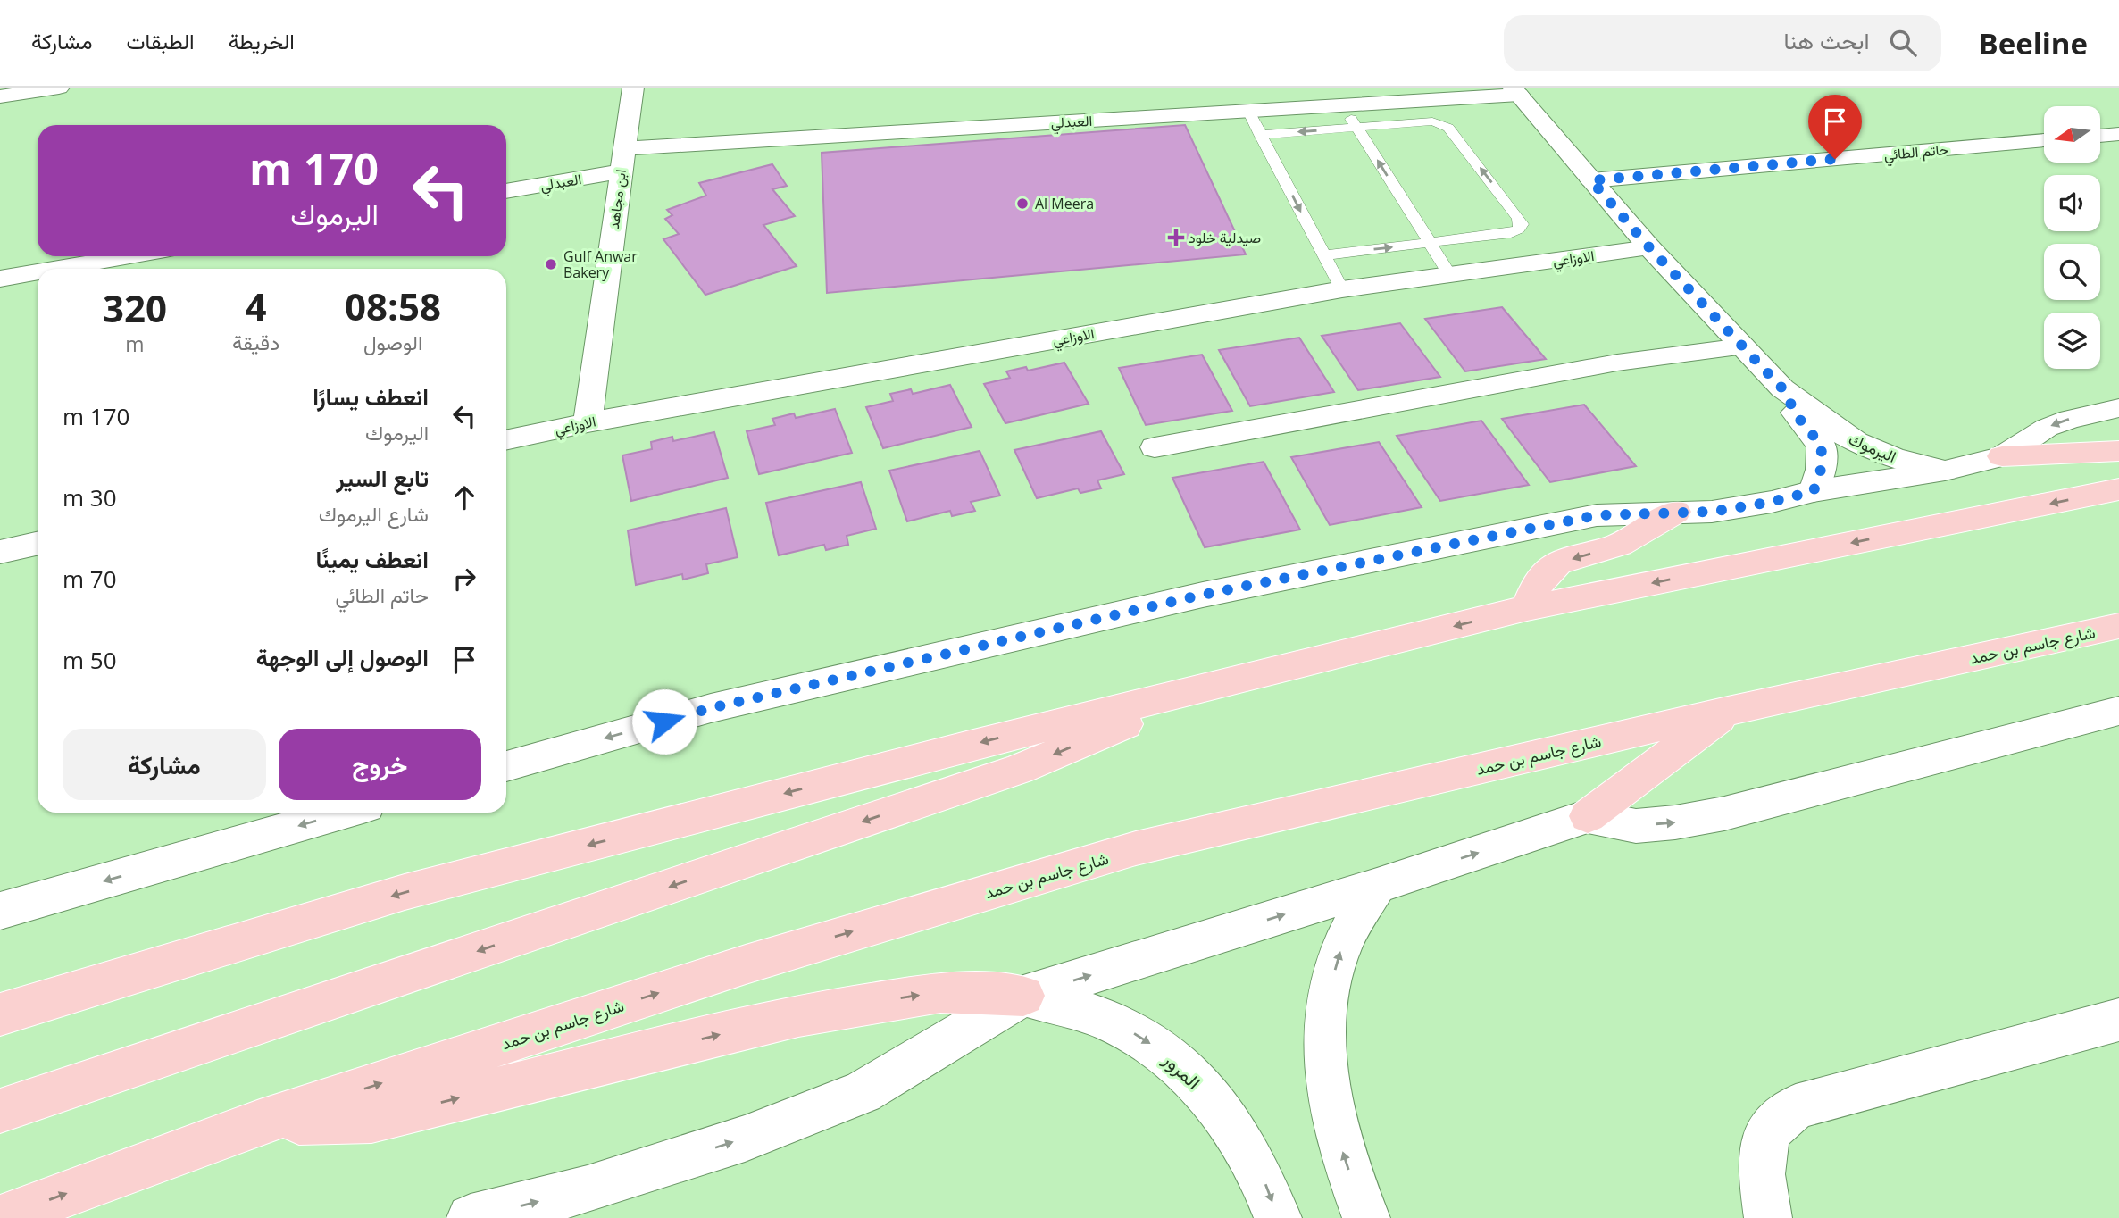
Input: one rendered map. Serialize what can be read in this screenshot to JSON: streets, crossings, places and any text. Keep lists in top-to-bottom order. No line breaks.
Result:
{"streets":{"main road":["شارع جاسم بن حمد"],"street":["العبدلي","حاتم الطائي","ابن مجاهد","الاوزاعي","اليرموك","المرور"]},"crossings":[["العبدلي","ابن مجاهد"],["ابن مجاهد","الاوزاعي"]],"one_way":["المرور"],"places":{"other":["Al Meera","Gulf Anwar Bakery"],"health":["صيدلية خلود"]},"north":"left","page":{"header":"Beeline","search":"ابحث هنا","nav":["الخريطة","الطبقات","مشاركة"],"turn":["170 m","اليرموك"],"eta":["08:58","الوصول","4","دقيقة","320","m"],"list":[{"name":"انعطف يسارًا","note":"اليرموك","value":"170 m"},{"name":"تابع السير","note":"شارع اليرموك","value":"30 m"},{"name":"انعطف يمينًا","note":"حاتم الطائي","value":"70 m"},{"name":"الوصول إلى الوجهة","value":"50 m"}],"buttons":["خروج","مشاركة"]}}
